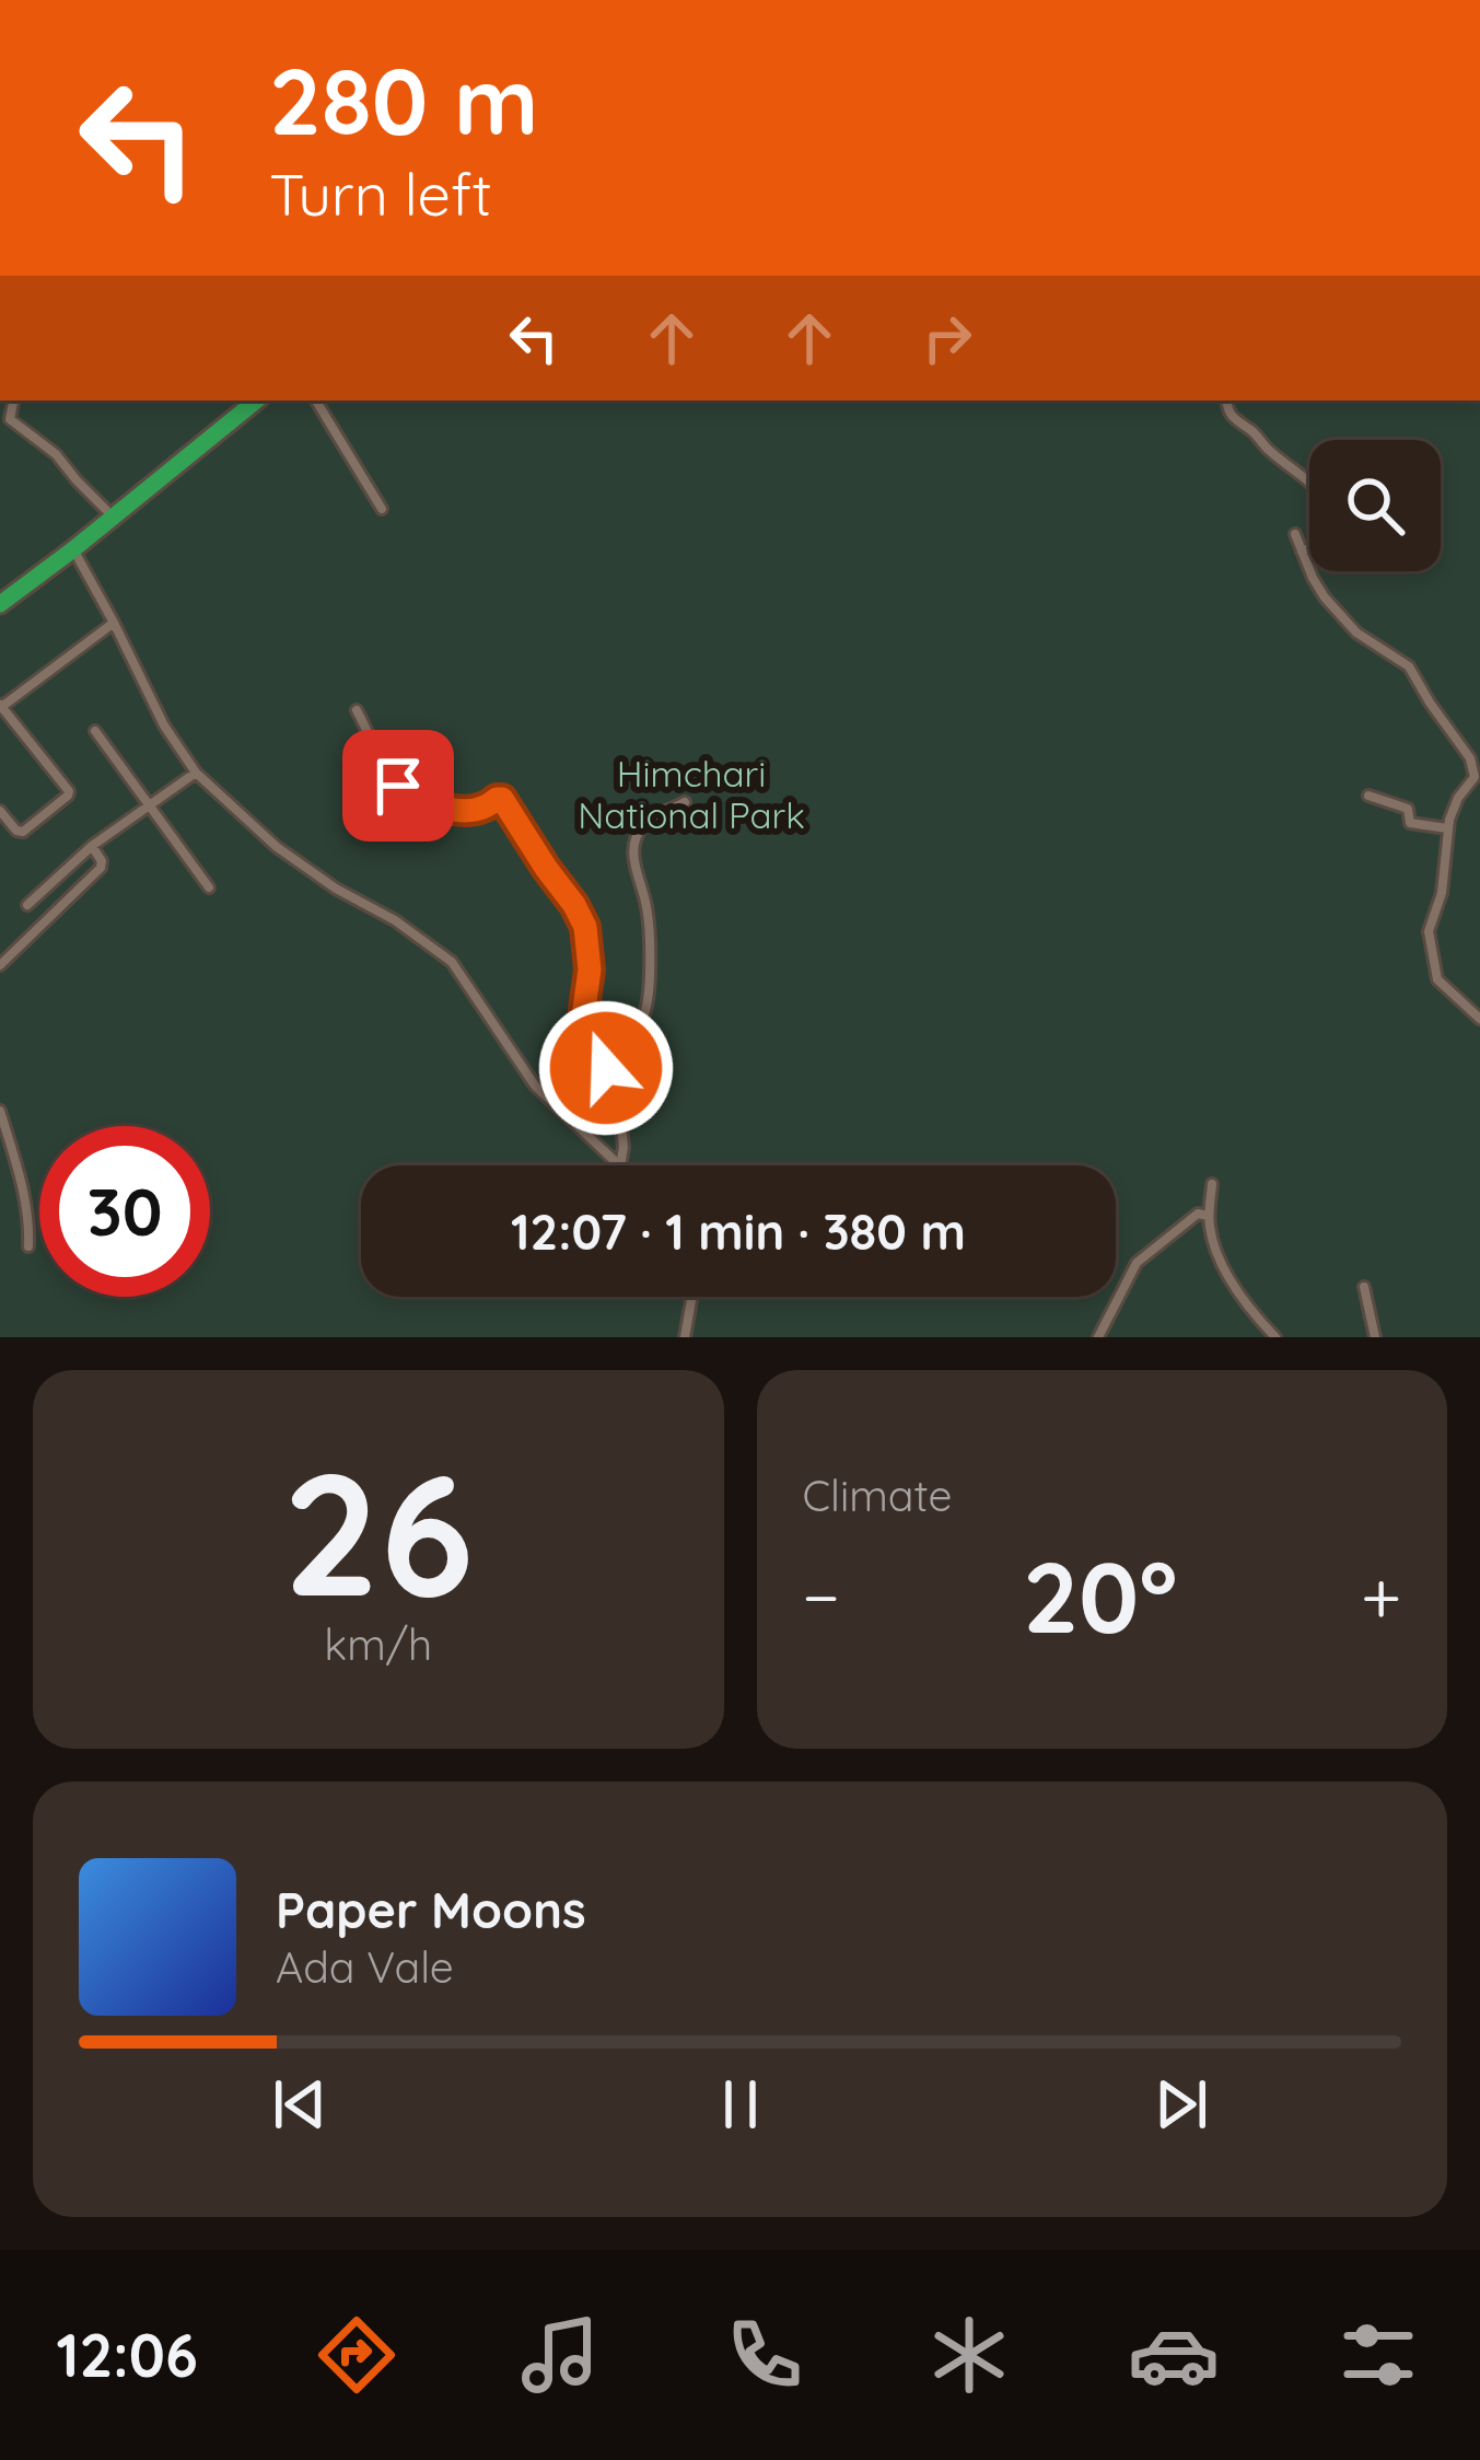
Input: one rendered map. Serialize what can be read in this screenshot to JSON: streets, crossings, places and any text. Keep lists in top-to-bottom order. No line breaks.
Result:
{"parks":["Himchari National Park"],"page":{"turn":["280 m","Turn left"],"limit":"30","trip":"12:07 · 1 min · 380 m","tile":[["26","km/h"],"Climate"],"heat":["−","20°","+"],"song":["Paper Moons","Ada Vale"],"tabs":"12:06"}}
